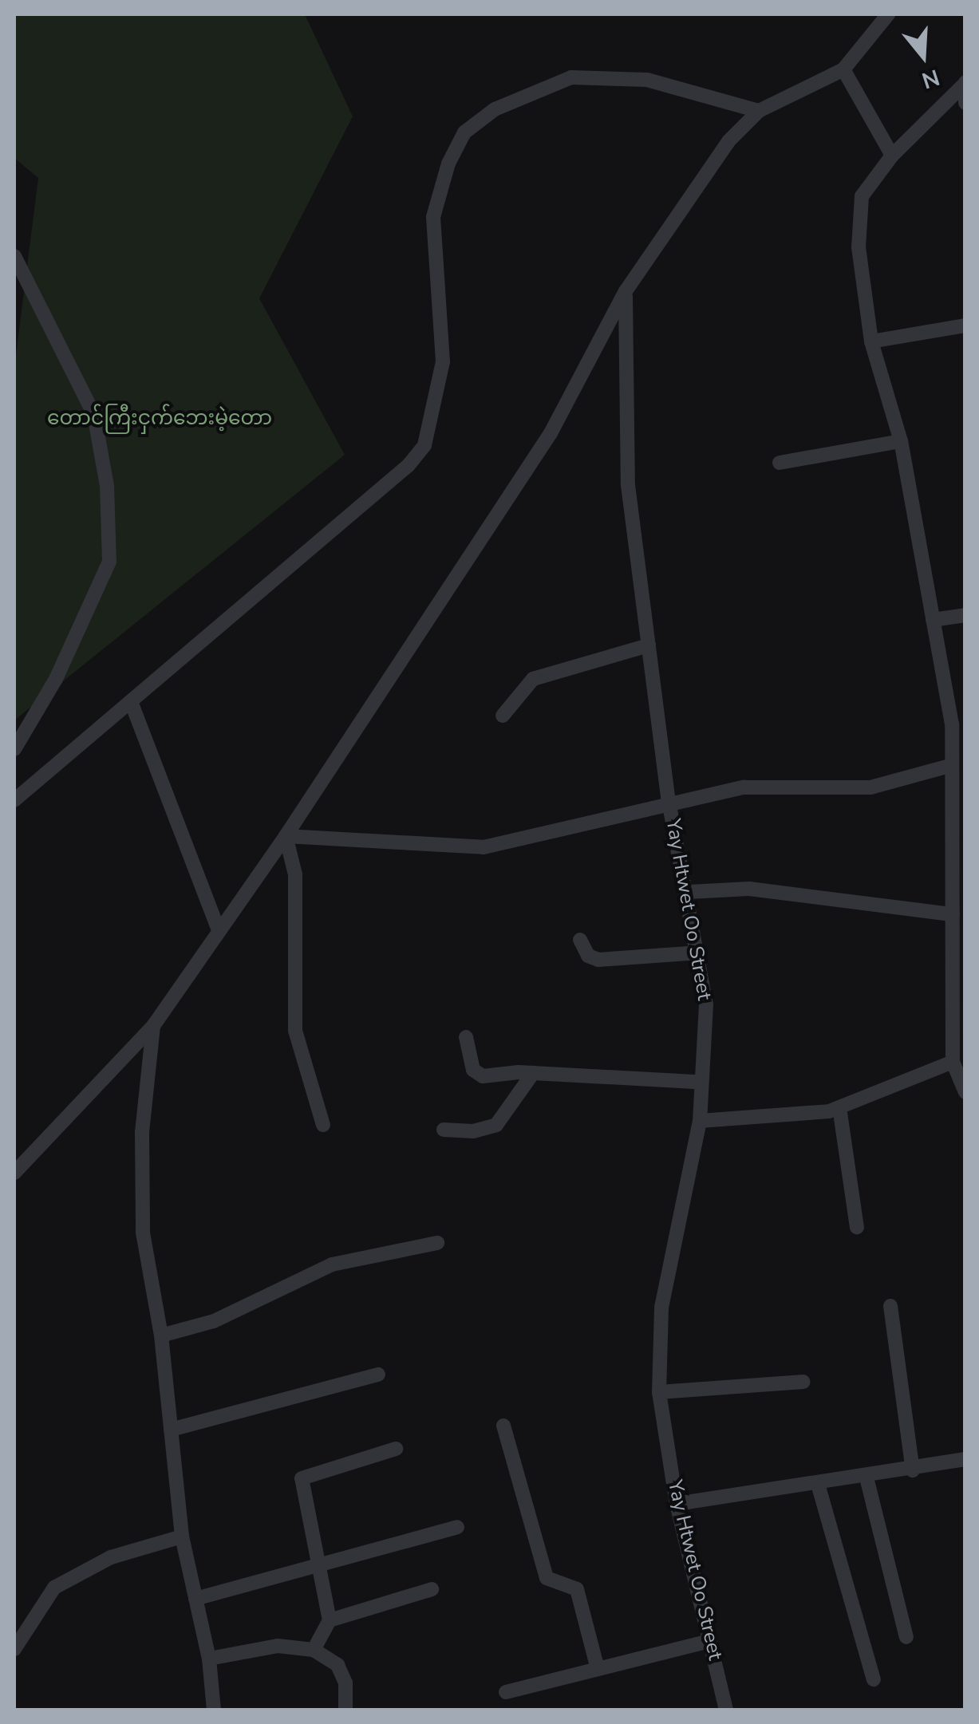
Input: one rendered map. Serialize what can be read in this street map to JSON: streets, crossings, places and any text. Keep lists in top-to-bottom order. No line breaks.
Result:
{"streets":{"street":["Yay Htwet Oo Street"]},"parks":["တောင်ကြီးငှက်ဘေးမဲ့တော"],"north":"bottom"}
